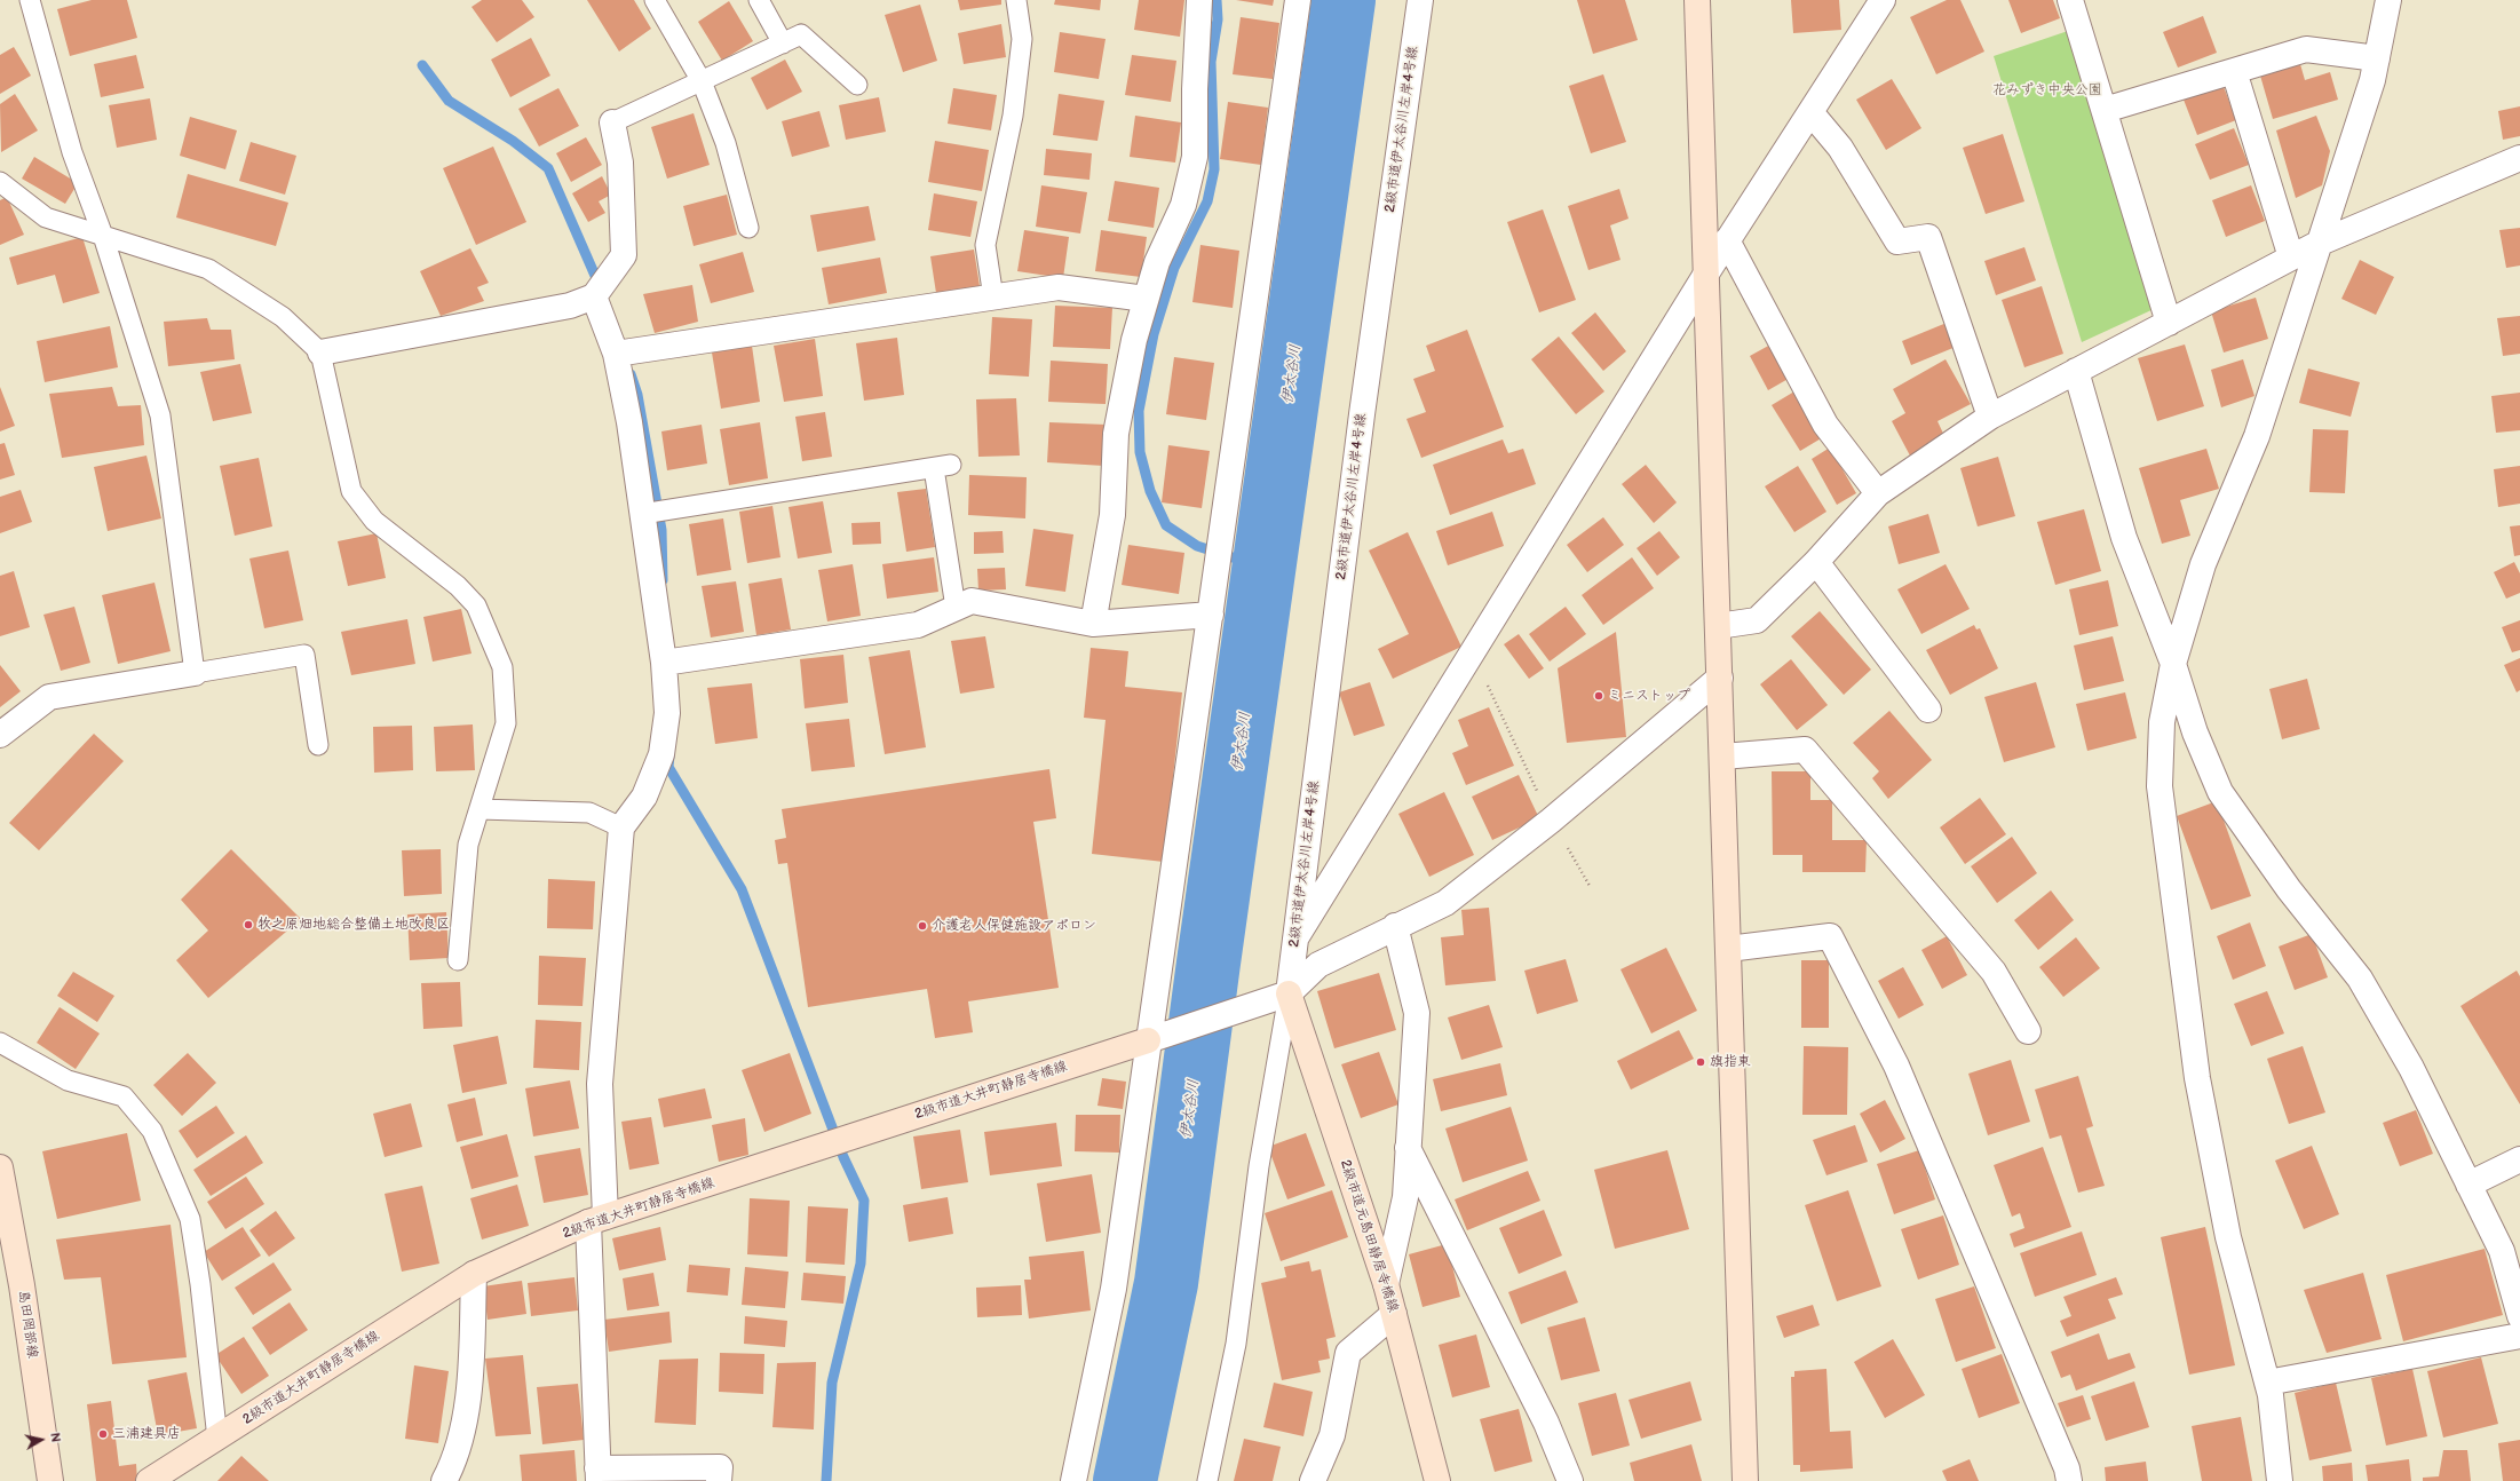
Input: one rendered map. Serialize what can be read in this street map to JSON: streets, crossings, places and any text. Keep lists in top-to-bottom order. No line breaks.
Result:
{"streets":{"street":["2級市道伊太谷川左岸4号線","2級市道大井町静居寺橋線","2級市道元島田静居寺橋線","島田岡部線"]},"crossings":[["2級市道伊太谷川左岸4号線","2級市道元島田静居寺橋線"]],"water":["伊太谷川"],"parks":["花みずき中央公園"],"places":["ミニストップ","牧之原畑地総合整備土地改良区","介護老人保健施設アポロン","旗指東","三浦建具店"],"north":"right"}
